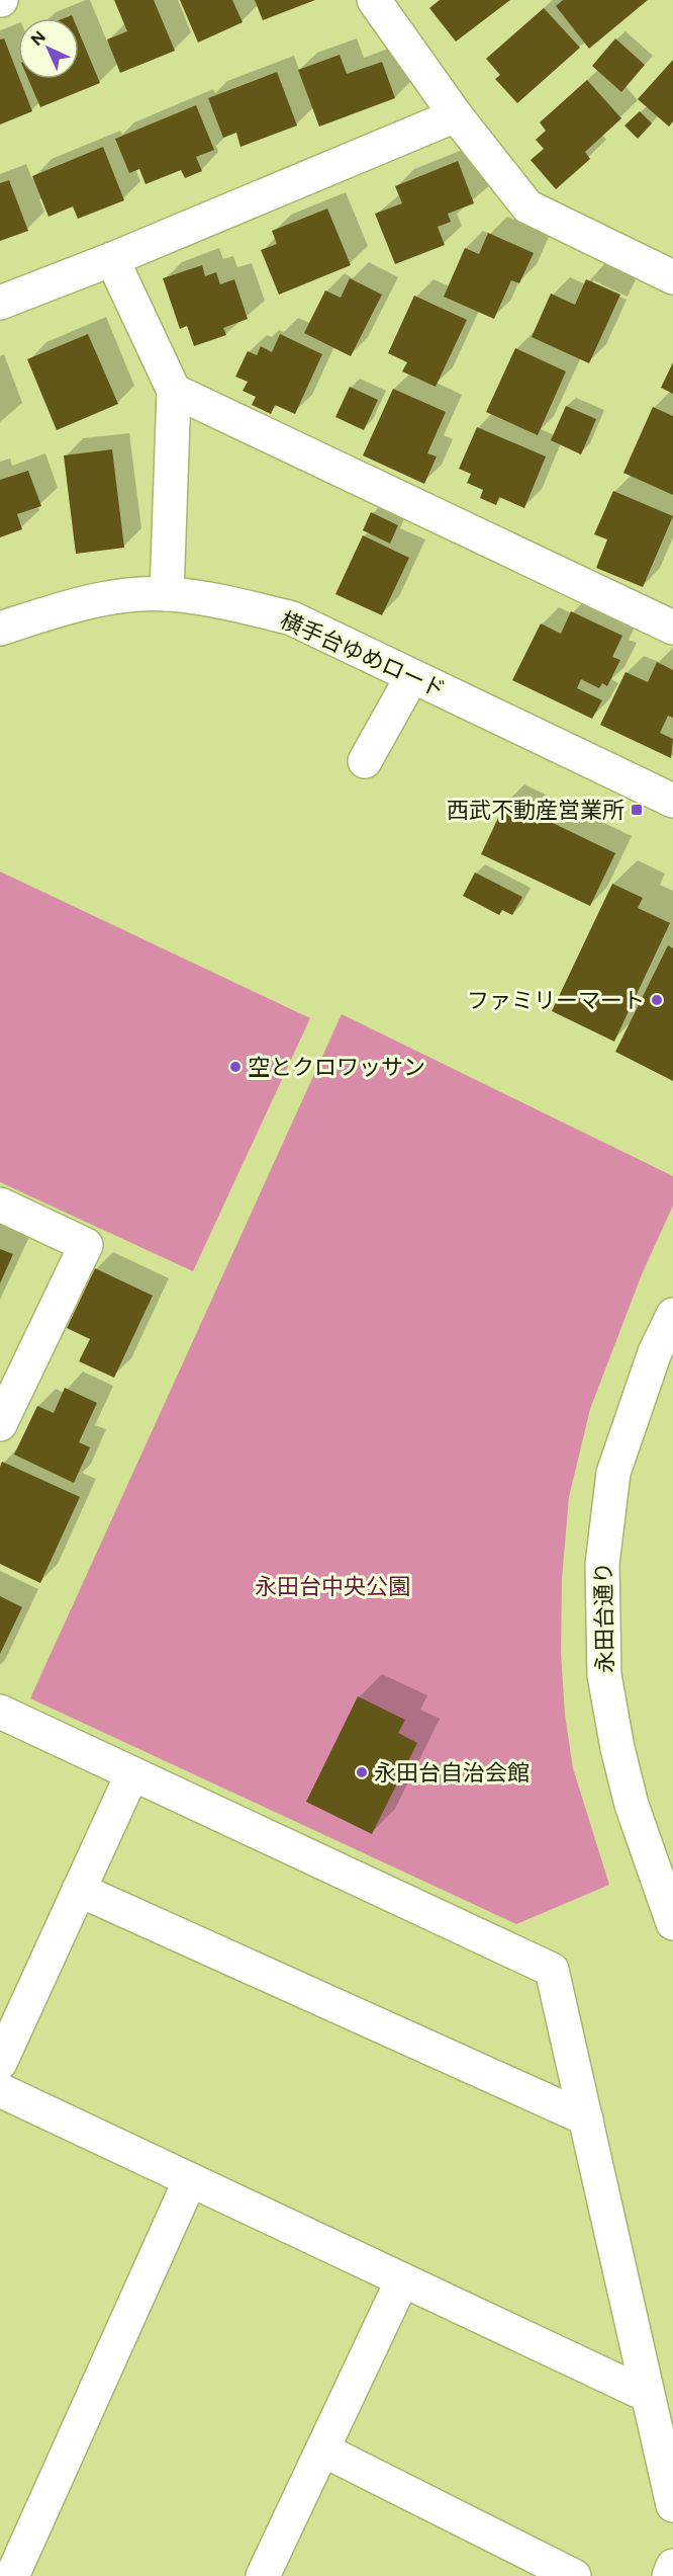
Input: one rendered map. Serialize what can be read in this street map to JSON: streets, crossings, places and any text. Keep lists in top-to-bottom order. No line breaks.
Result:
{"streets":{"street":["横手台ゆめロード","永田台通り"]},"parks":["永田台中央公園"],"places":{"transit":["西武不動産営業所"],"other":["ファミリーマート","空とクロワッサン","永田台自治会館"]},"north":"top left"}
